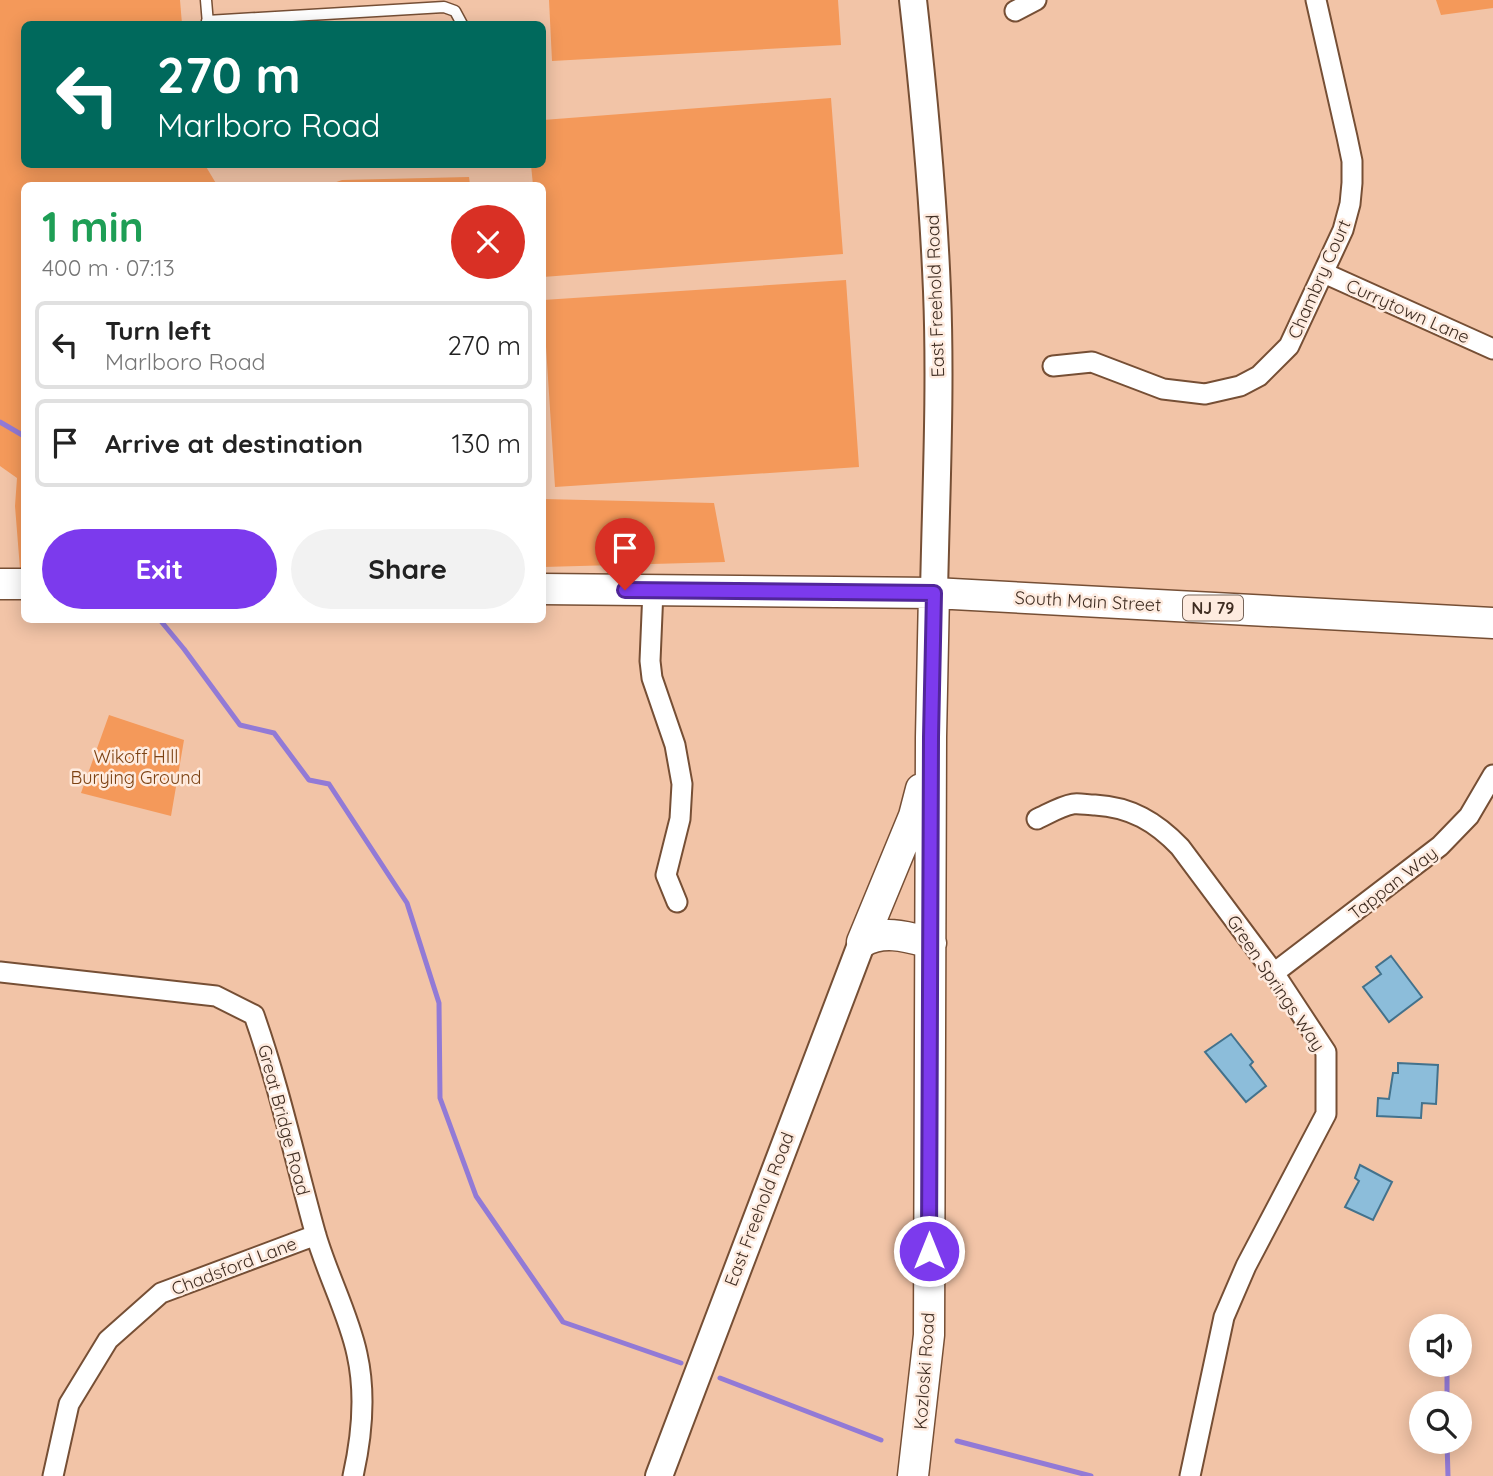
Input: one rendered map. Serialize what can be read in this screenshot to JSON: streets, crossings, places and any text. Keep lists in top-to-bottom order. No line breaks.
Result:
{"streets":{"main road":["East Freehold Road","South Main Street","NJ 79","Kozloski Road"],"street":["Chambry Court","Currytown Lane","Tappan Way","Green Springs Way","Great Bridge Road","Chadsford Lane"]},"crossings":[["Chambry Court","Currytown Lane"],["East Freehold Road","South Main Street"],["East Freehold Road","NJ 79"],["East Freehold Road","Kozloski Road"],["South Main Street","NJ 79"],["South Main Street","Kozloski Road"],["NJ 79","Kozloski Road"],["Tappan Way","Green Springs Way"],["Great Bridge Road","Chadsford Lane"]],"parks":["Wikoff HIll Burying Ground"],"page":{"turn":["270 m","Marlboro Road"],"heading":["1 min","400 m · 07:13"],"list":[{"name":"Turn left","note":"Marlboro Road","value":"270 m"},{"name":"Arrive at destination","value":"130 m"}],"buttons":["Exit","Share"]}}
